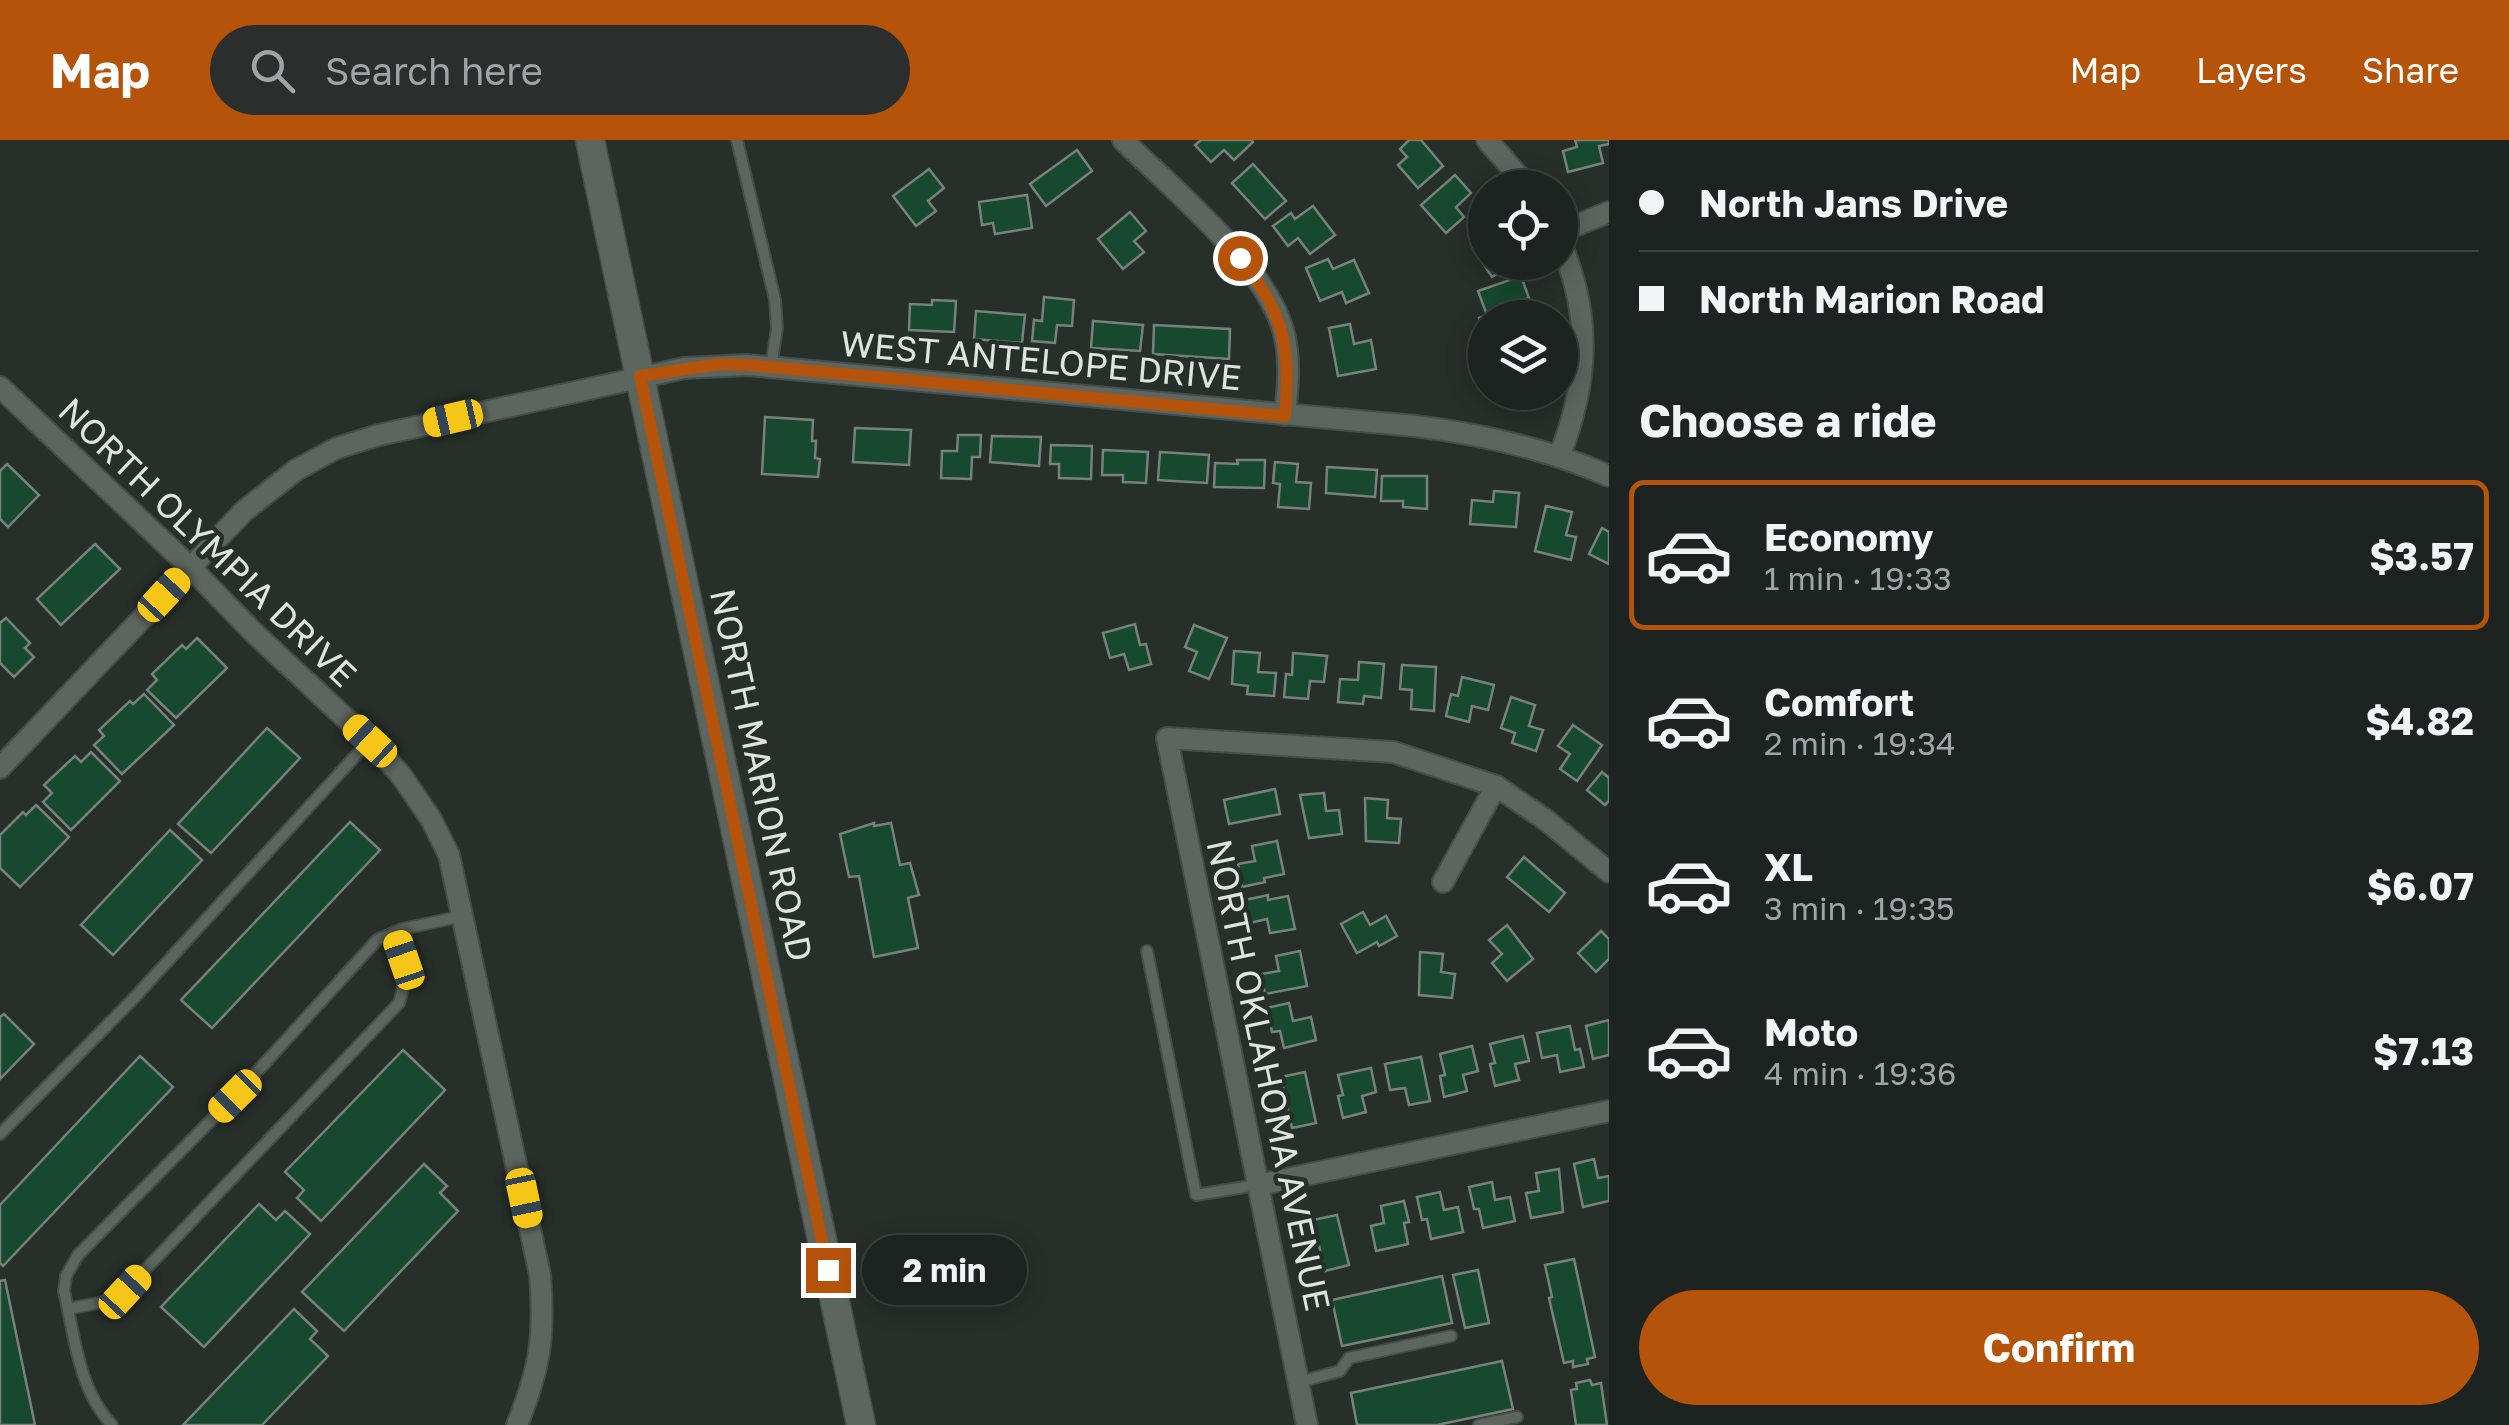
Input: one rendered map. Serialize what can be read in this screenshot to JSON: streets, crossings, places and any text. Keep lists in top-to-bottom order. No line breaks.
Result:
{"streets":{"main road":["NORTH MARION ROAD"],"street":["WEST ANTELOPE DRIVE","NORTH OLYMPIA DRIVE","NORTH OKLAHOMA AVENUE"]},"crossings":[["WEST ANTELOPE DRIVE","NORTH OLYMPIA DRIVE"],["WEST ANTELOPE DRIVE","NORTH MARION ROAD"]],"page":{"header":"Map","search":"Search here","nav":["Map","Layers","Share"],"banner":["North Jans Drive","North Marion Road"],"heading":"Choose a ride","list":[{"name":"Economy","note":"1 min · 19:33","value":"$3.57"},{"name":"Comfort","note":"2 min · 19:34","value":"$4.82"},{"name":"XL","note":"3 min · 19:35","value":"$6.07"},{"name":"Moto","note":"4 min · 19:36","value":"$7.13"}],"bubble":"2 min","buttons":"Confirm"}}
